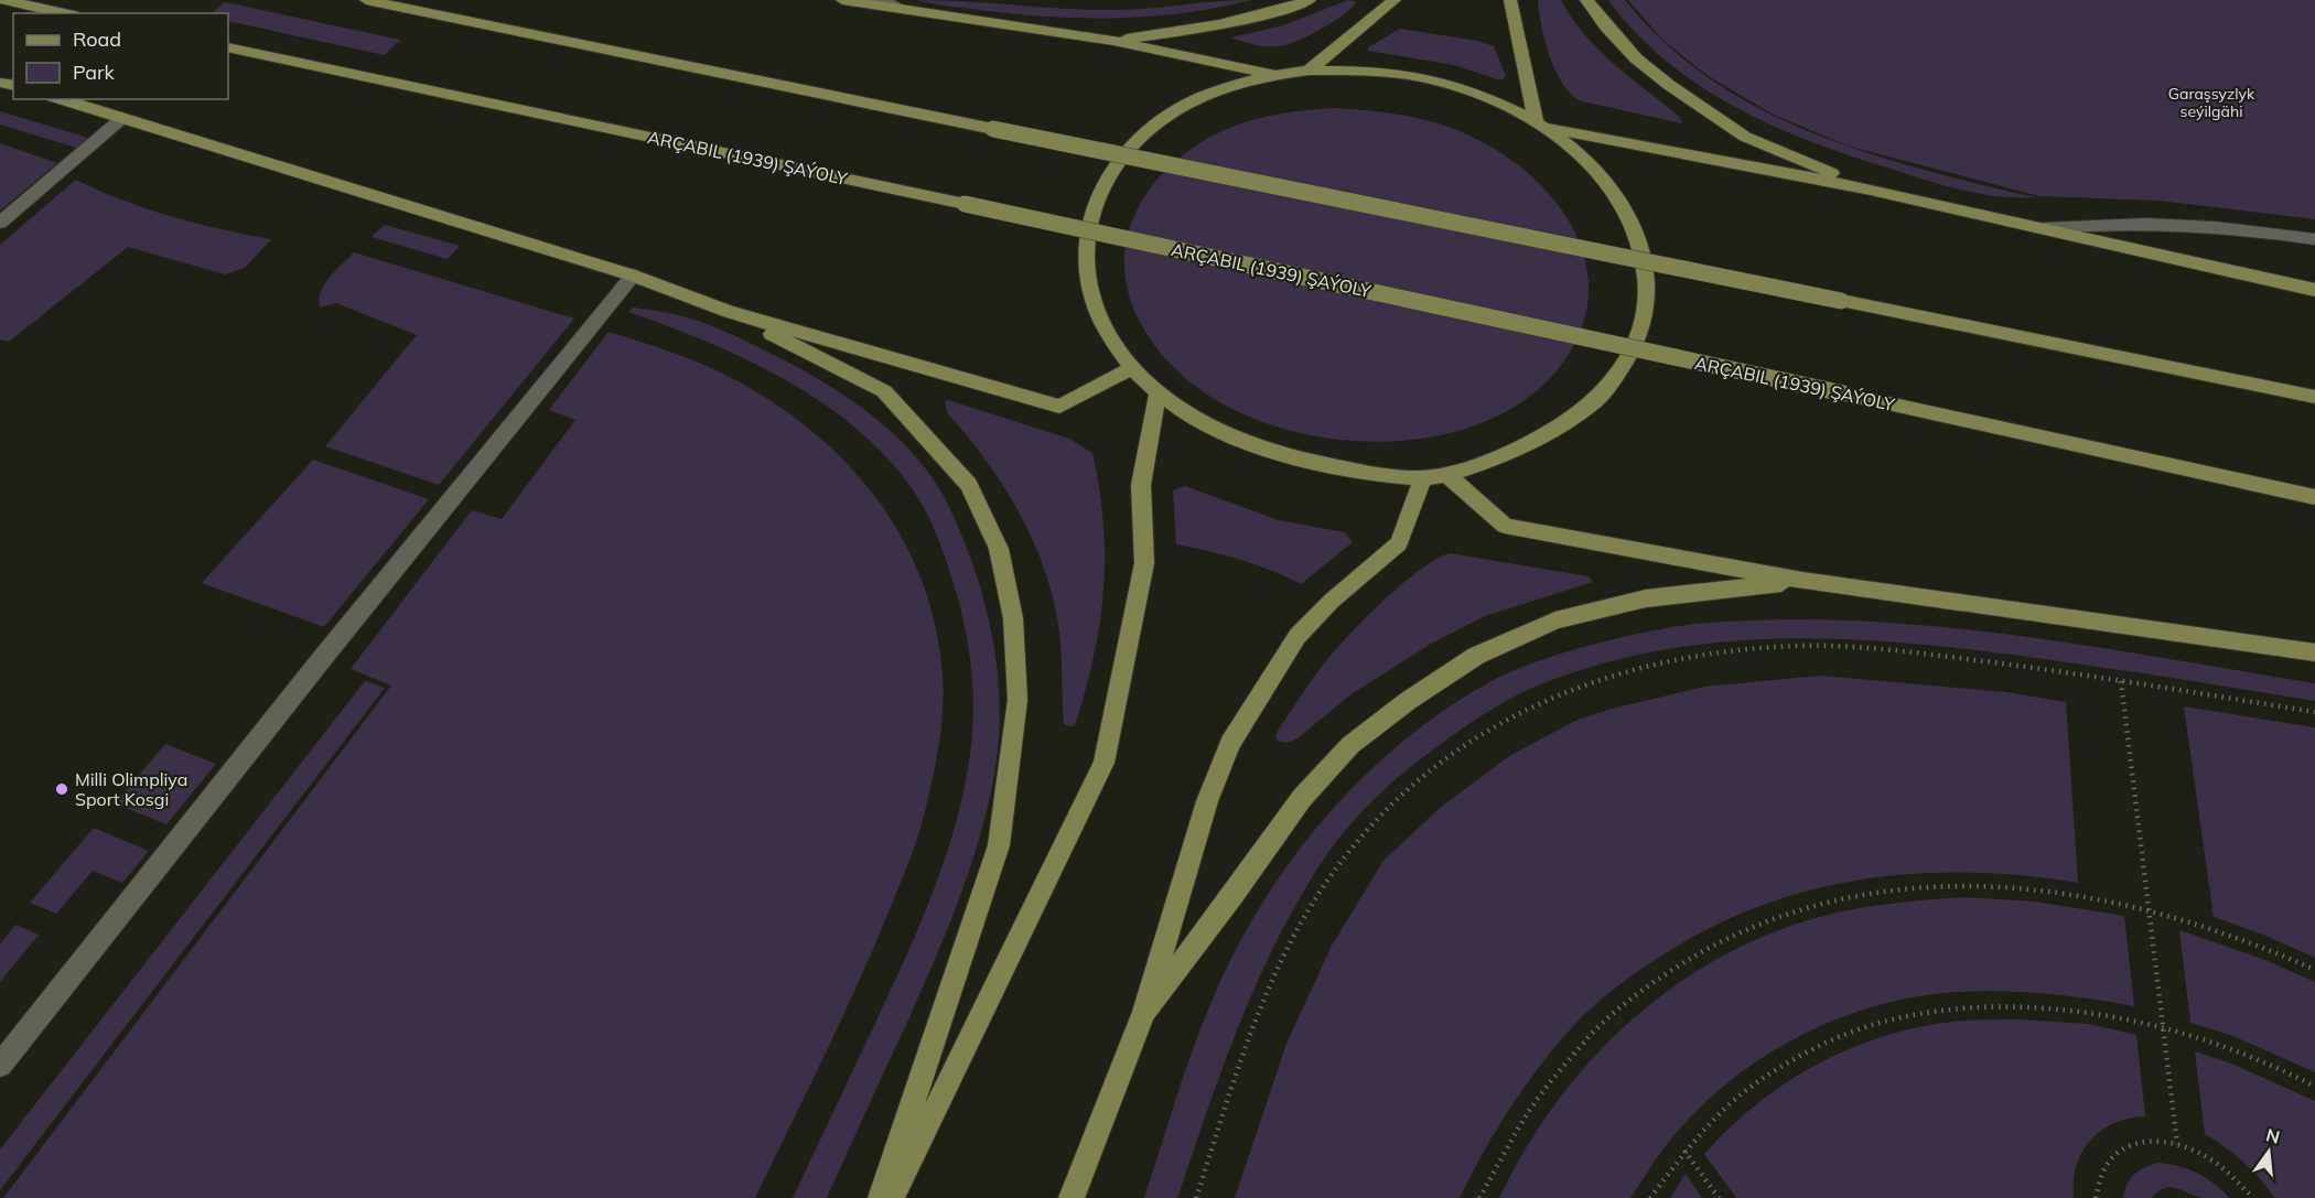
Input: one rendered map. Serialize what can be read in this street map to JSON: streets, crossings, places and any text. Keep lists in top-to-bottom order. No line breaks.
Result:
{"streets":{"main road":["ARÇABIL (1939) ŞAÝOLY"]},"parks":["Garaşsyzlyk seýilgähi"],"places":["Milli Olimpliya Sport Kosgi"],"legend":["Road","Park"],"north":"top"}
